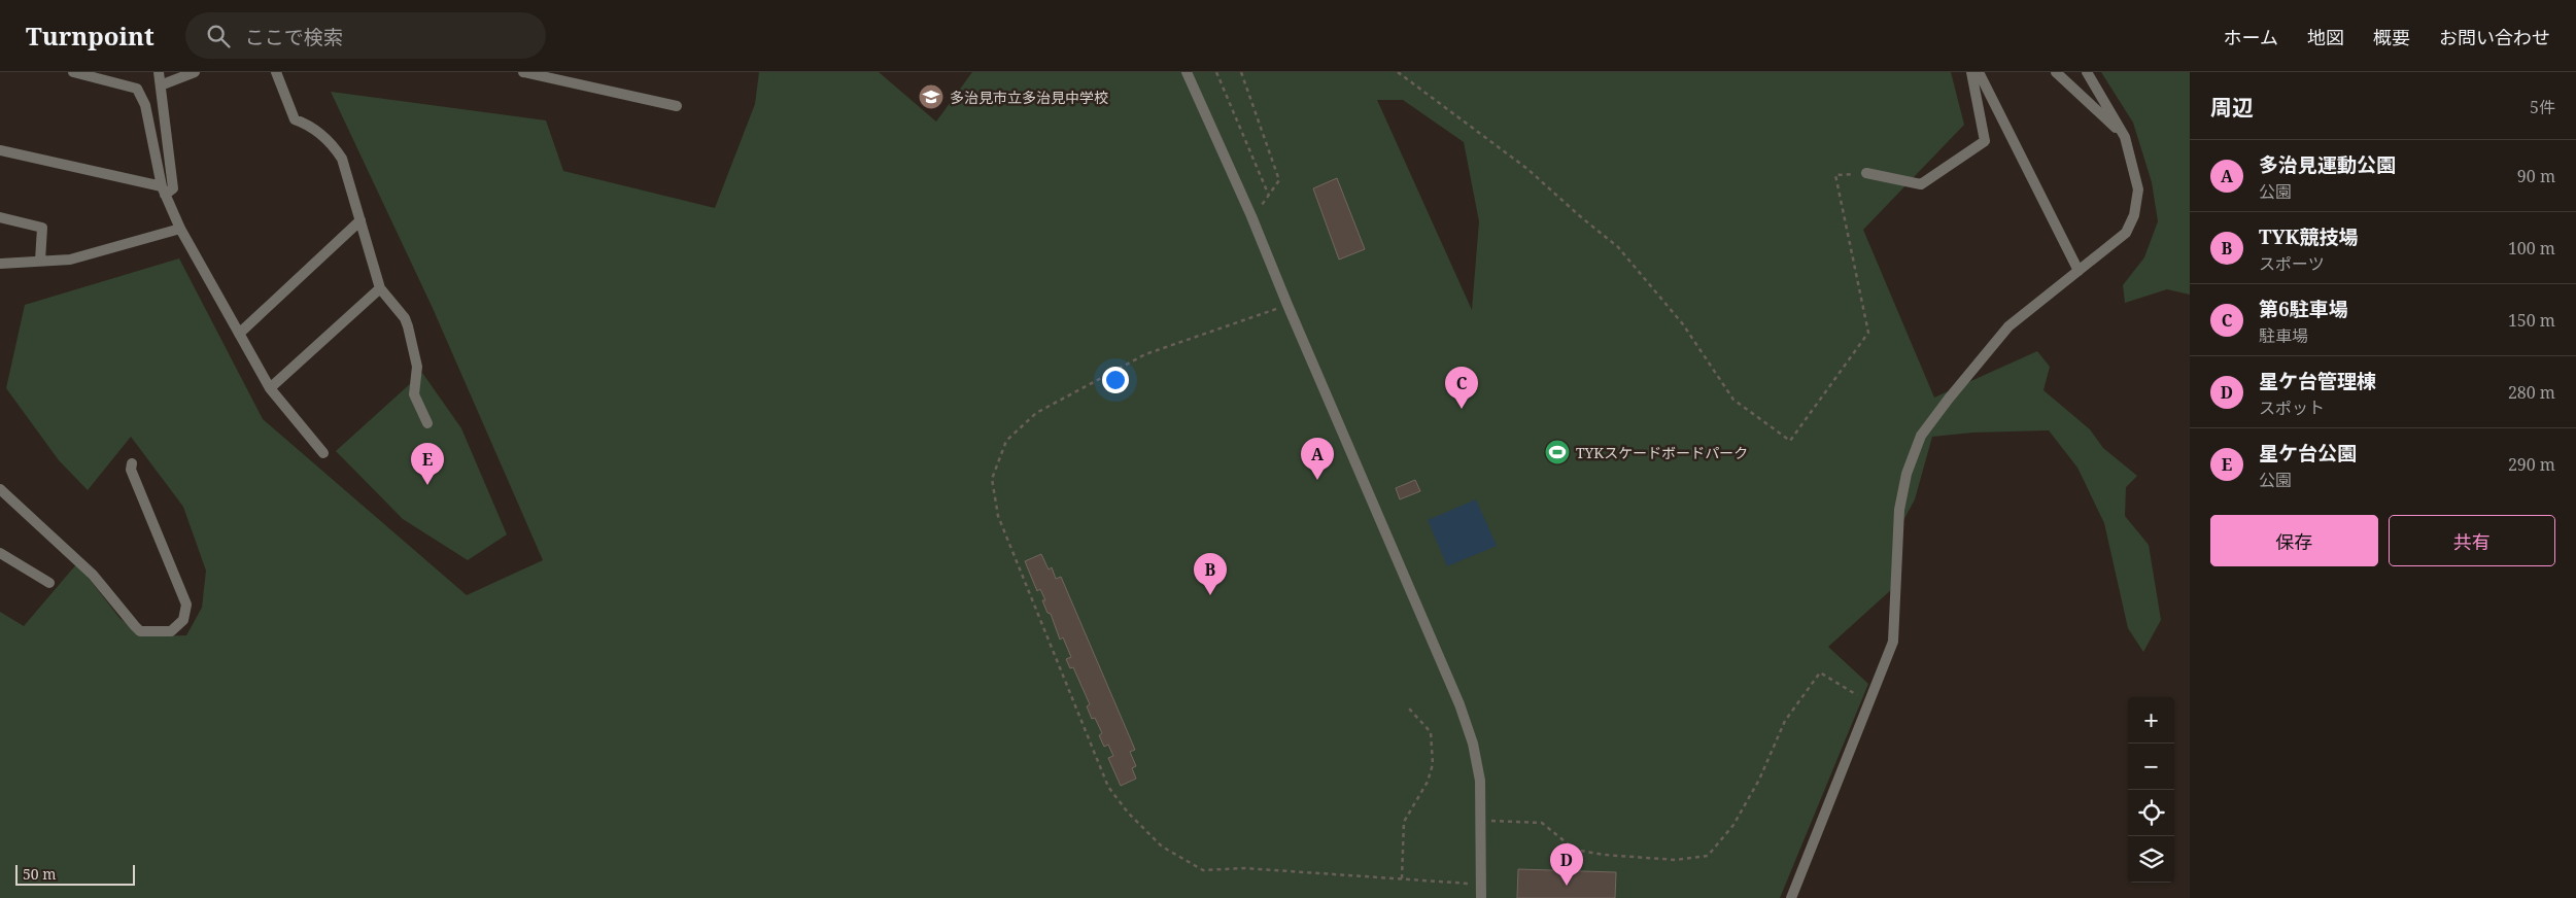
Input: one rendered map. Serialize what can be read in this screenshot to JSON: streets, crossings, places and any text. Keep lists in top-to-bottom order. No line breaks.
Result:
{"places":{"school or university":["多治見市立多治見中学校"],"sports":["TYKスケードボードパーク"]},"scale_bar":"50 m","page":{"header":"Turnpoint","search":"ここで検索","nav":["ホーム","地図","概要","お問い合わせ"],"heading":["周辺","5件"],"list":[{"mark":"A","name":"多治見運動公園","note":"公園","value":"90 m"},{"mark":"B","name":"TYK競技場","note":"スポーツ","value":"100 m"},{"mark":"C","name":"第6駐車場","note":"駐車場","value":"150 m"},{"mark":"D","name":"星ケ台管理棟","note":"スポット","value":"280 m"},{"mark":"E","name":"星ケ台公園","note":"公園","value":"290 m"}],"pins":["C","A","E","B","D"],"buttons":["保存","共有"],"map_buttons":["+","−"],"scale":"50 m"}}
